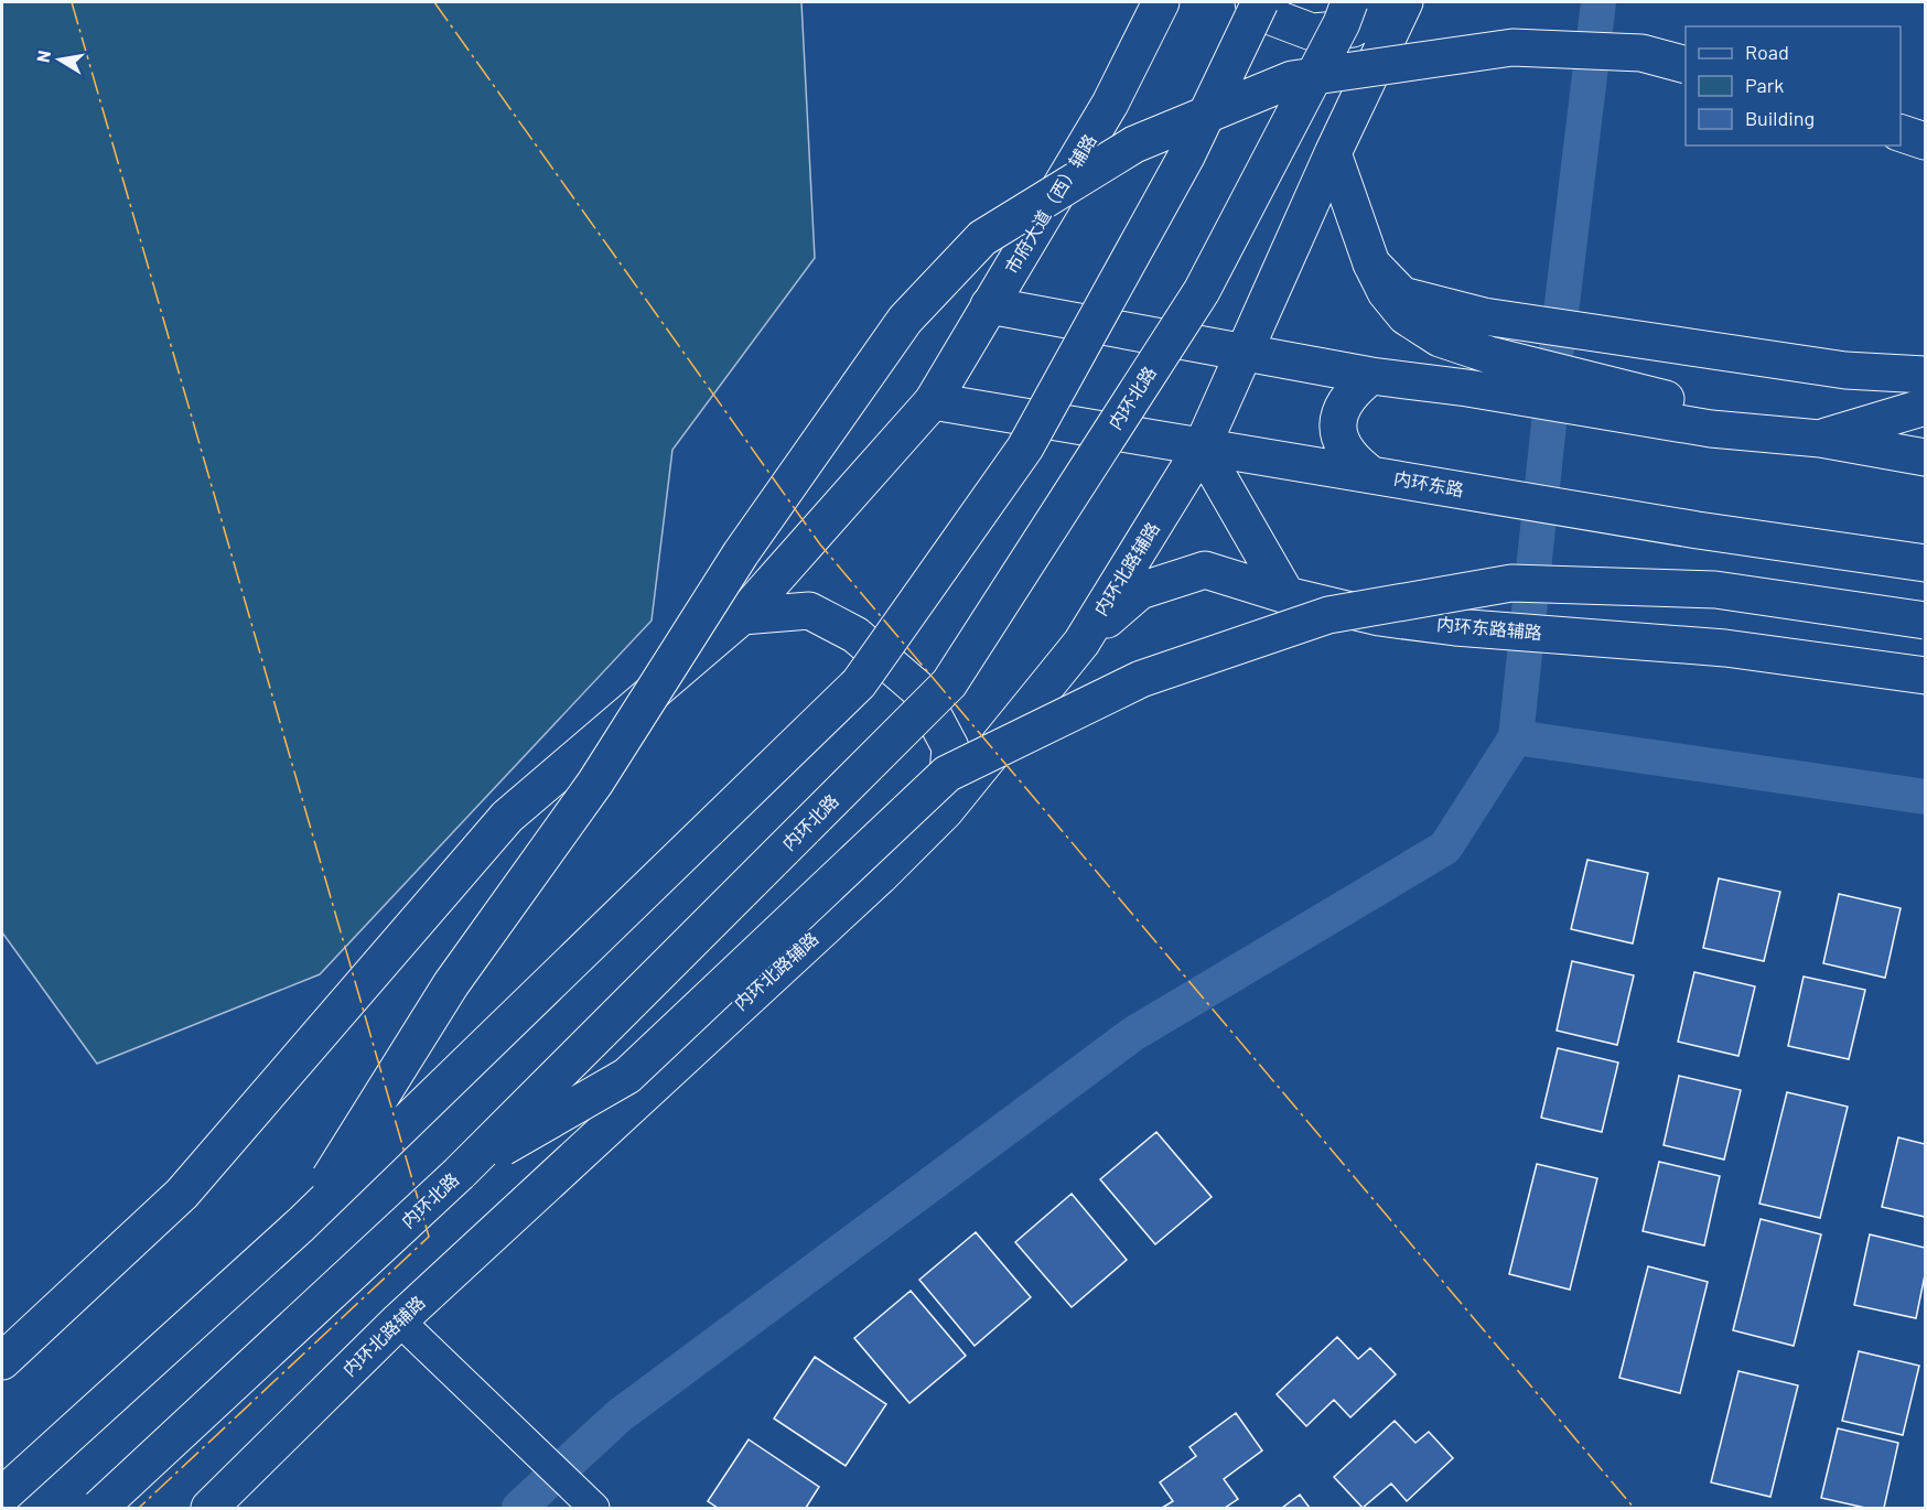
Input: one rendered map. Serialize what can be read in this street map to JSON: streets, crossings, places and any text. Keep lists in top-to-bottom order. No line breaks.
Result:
{"streets":{"main road":["市府大道（西）辅路","内环北路","内环东路","内环北路辅路","内环东路辅路"]},"crossings":[["市府大道（西）辅路","内环东路"],["内环东路","内环北路辅路"],["内环北路辅路","内环东路辅路"]],"legend":["Road","Park","Building"],"north":"left"}
